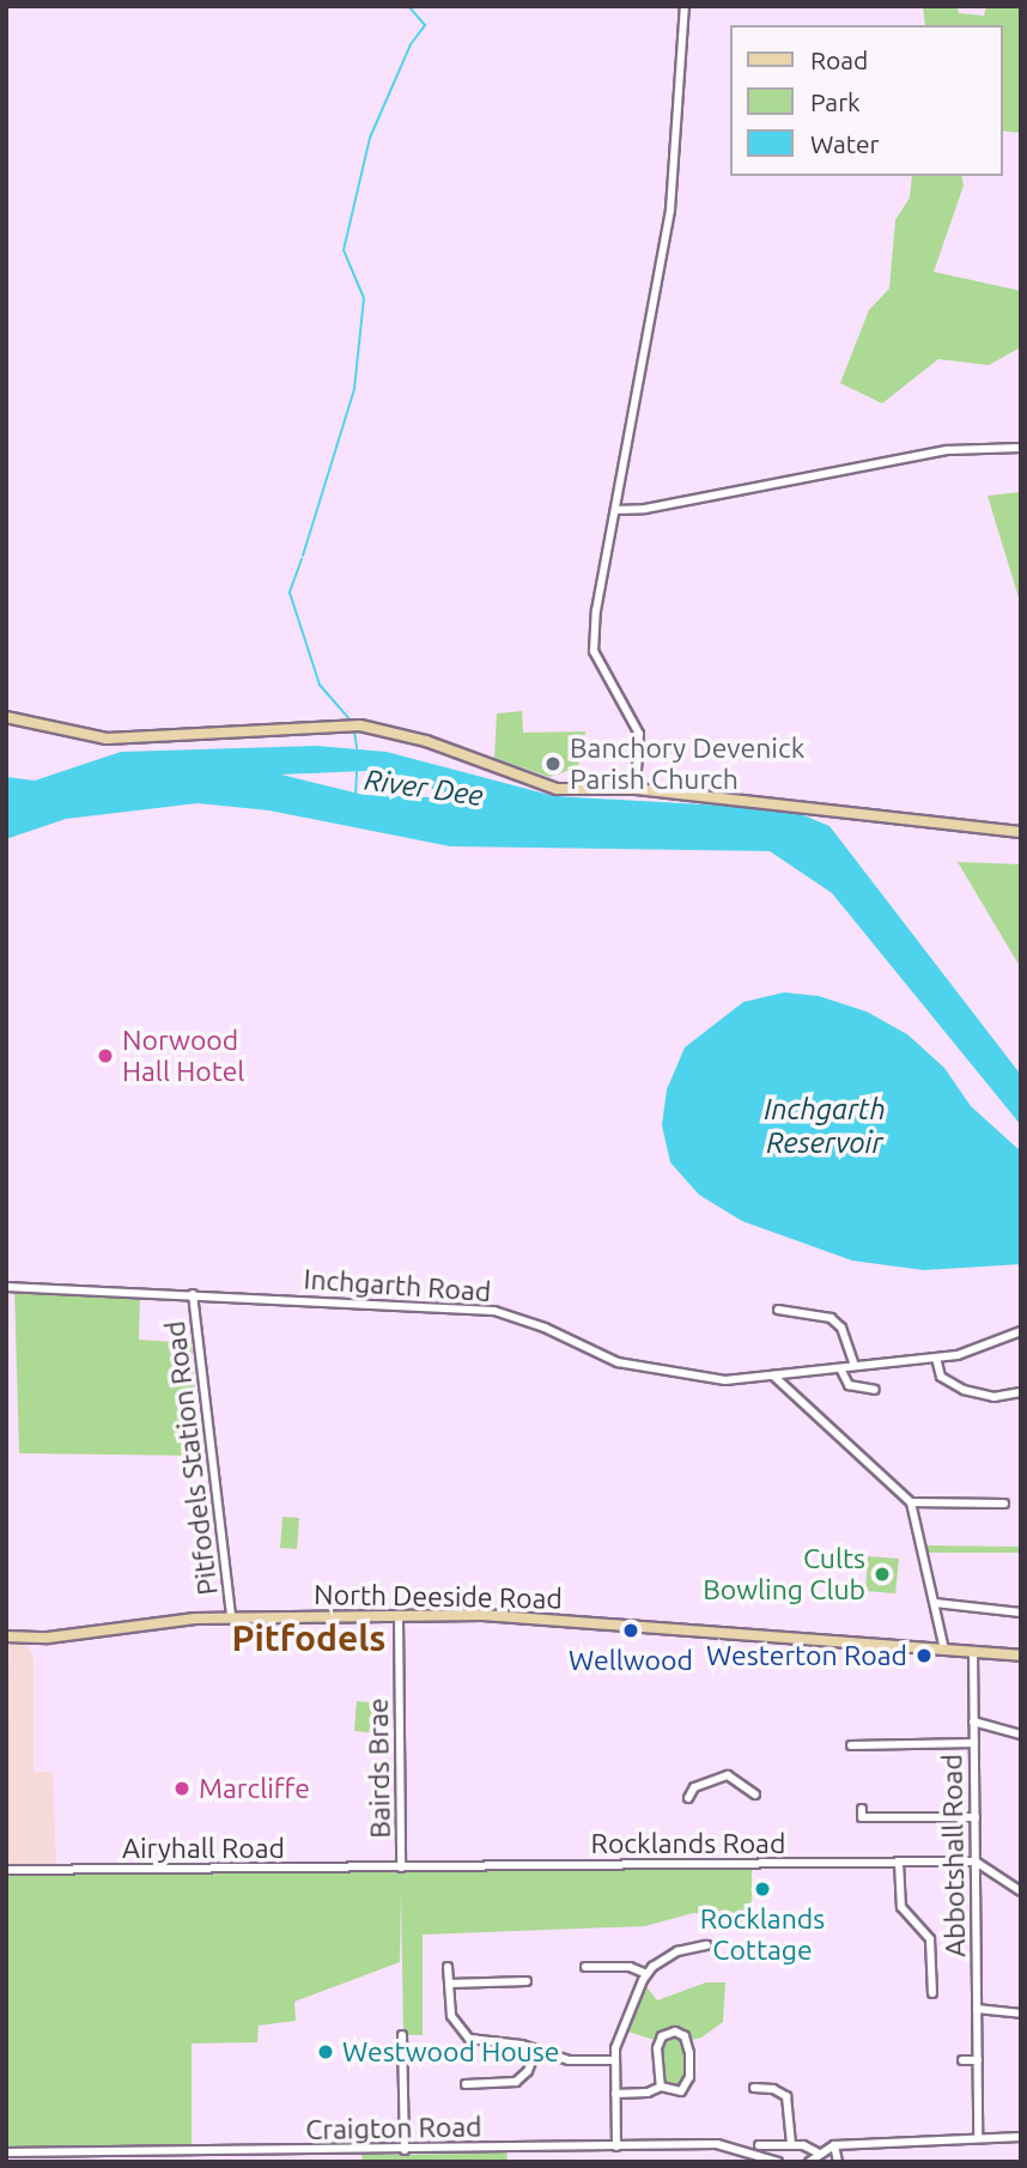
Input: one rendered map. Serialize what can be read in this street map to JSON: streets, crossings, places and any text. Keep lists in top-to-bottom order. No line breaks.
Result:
{"streets":{"main road":["North Deeside Road"],"street":["Inchgarth Road","Pitfodels Station Road","Bairds Brae","Rocklands Road","Airyhall Road","Abbotshall Road","Craigton Road"]},"crossings":[["Inchgarth Road","Pitfodels Station Road"],["Pitfodels Station Road","North Deeside Road"],["North Deeside Road","Bairds Brae"],["North Deeside Road","Abbotshall Road"],["Bairds Brae","Rocklands Road"],["Bairds Brae","Airyhall Road"],["Rocklands Road","Airyhall Road"],["Rocklands Road","Abbotshall Road"]],"districts":["Pitfodels"],"water":["River Dee","Inchgarth Reservoir"],"places":["Banchory Devenick Parish Church","Norwood Hall Hotel","Cults Bowling Club","Wellwood","Westerton Road","Marcliffe","Rocklands Cottage","Westwood House"],"legend":["Road","Park","Water"]}
